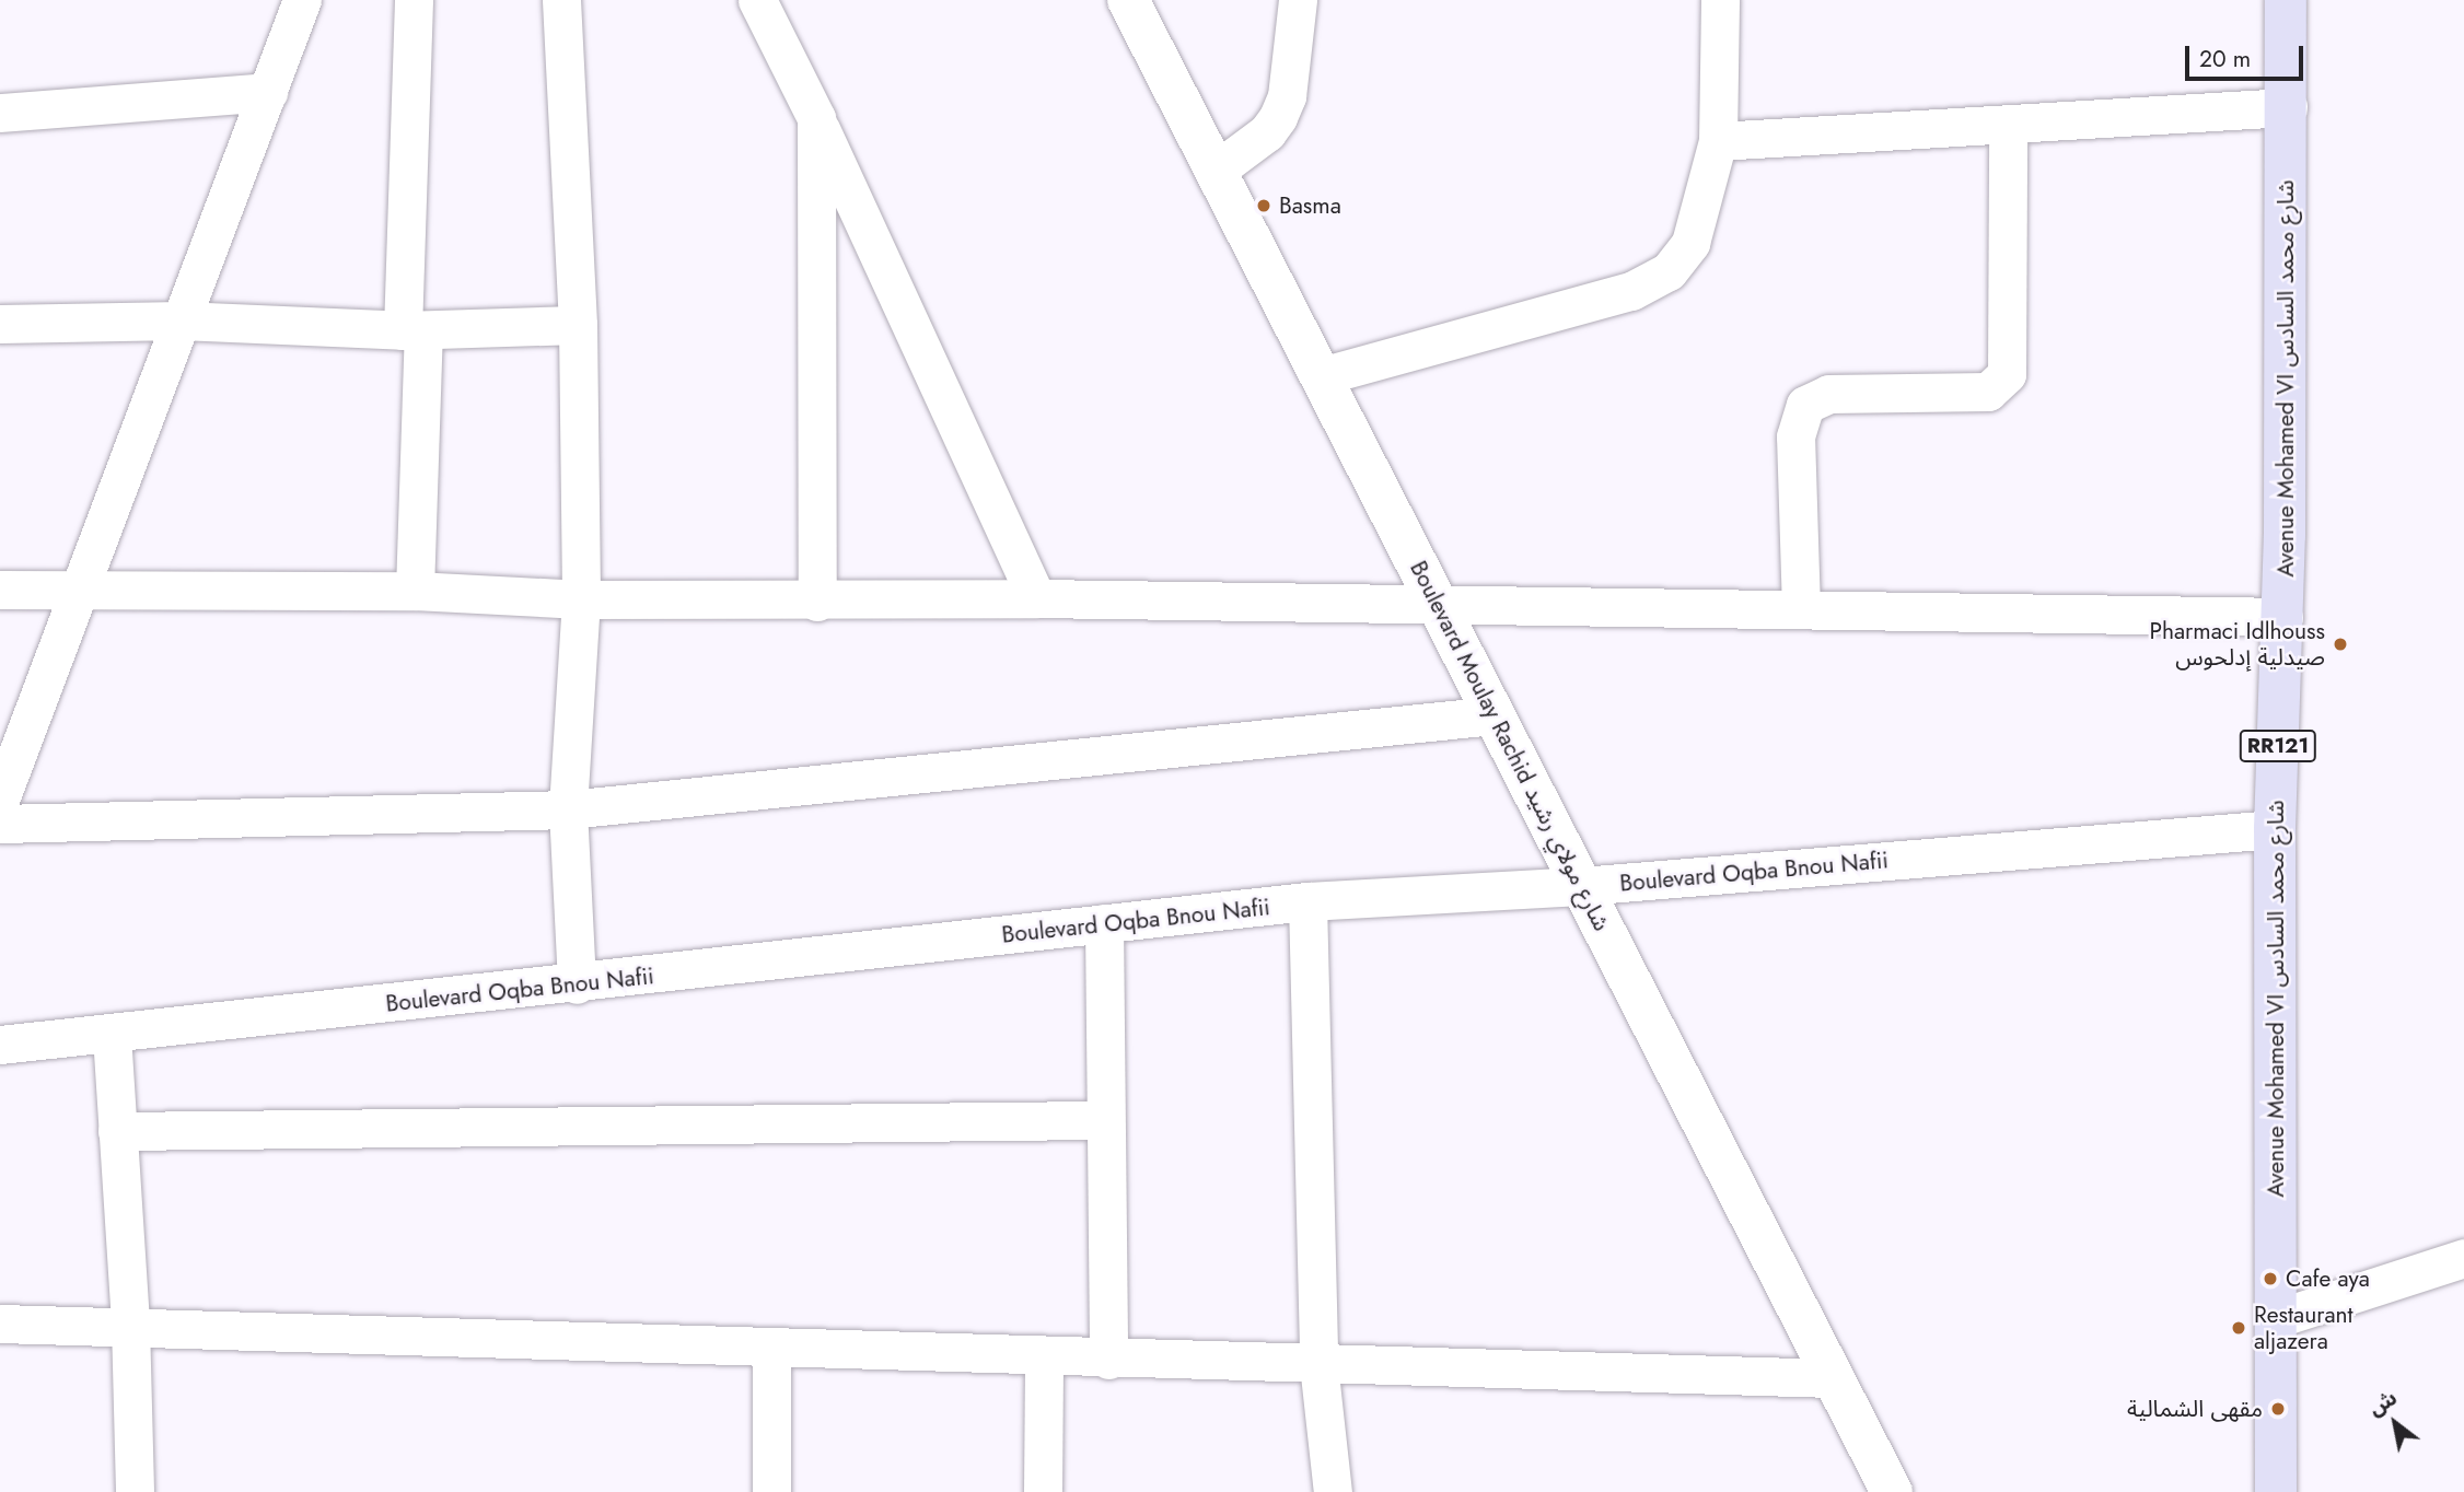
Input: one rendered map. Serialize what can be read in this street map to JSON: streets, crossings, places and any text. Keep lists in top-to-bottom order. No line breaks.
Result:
{"streets":{"main road":["Avenue Mohamed VI شارع محمد السادس","RR121"],"street":["Boulevard Moulay Rachid شارع مولاي رشيد","Boulevard Oqba Bnou Nafii"]},"crossings":[["Avenue Mohamed VI شارع محمد السادس","Boulevard Oqba Bnou Nafii"],["Boulevard Moulay Rachid شارع مولاي رشيد","Boulevard Oqba Bnou Nafii"]],"places":["Basma","Pharmaci Idlhouss صيدلية إدلحوس","Cafe aya","Restaurant aljazera","مقهى الشمالية"],"scale_bar":"20 m","north":"top left"}
